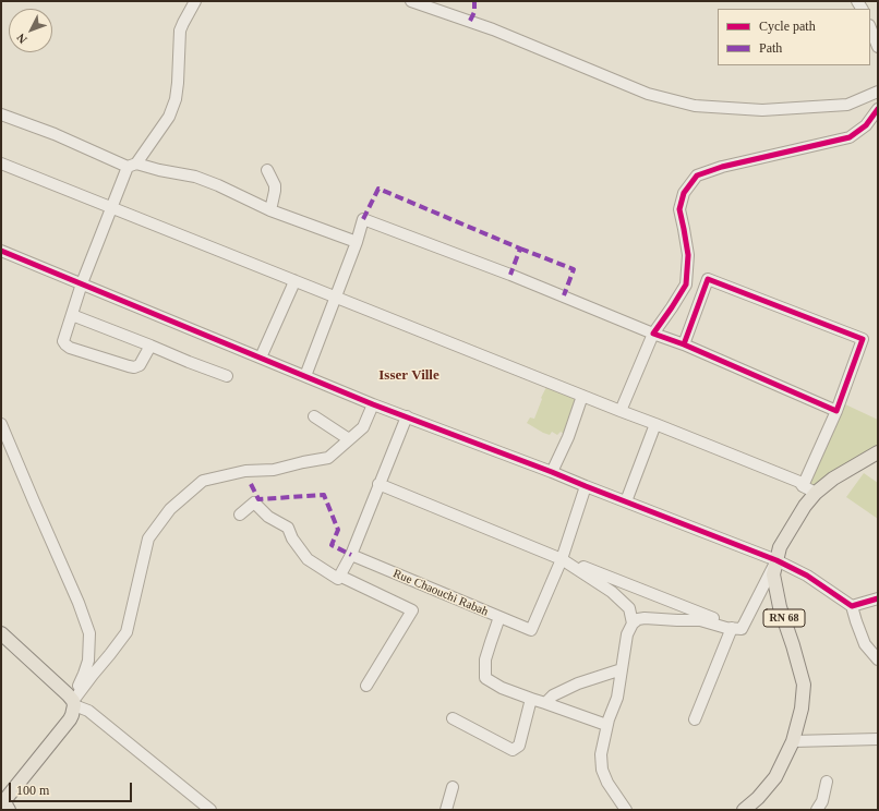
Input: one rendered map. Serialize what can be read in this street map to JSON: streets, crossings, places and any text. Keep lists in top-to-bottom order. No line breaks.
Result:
{"streets":{"main road":["RN 68"],"street":["Rue Chaouchi Rabah"]},"districts":["Isser Ville"],"legend":["Cycle path","Path"],"scale_bar":"100 m","north":"bottom left"}
